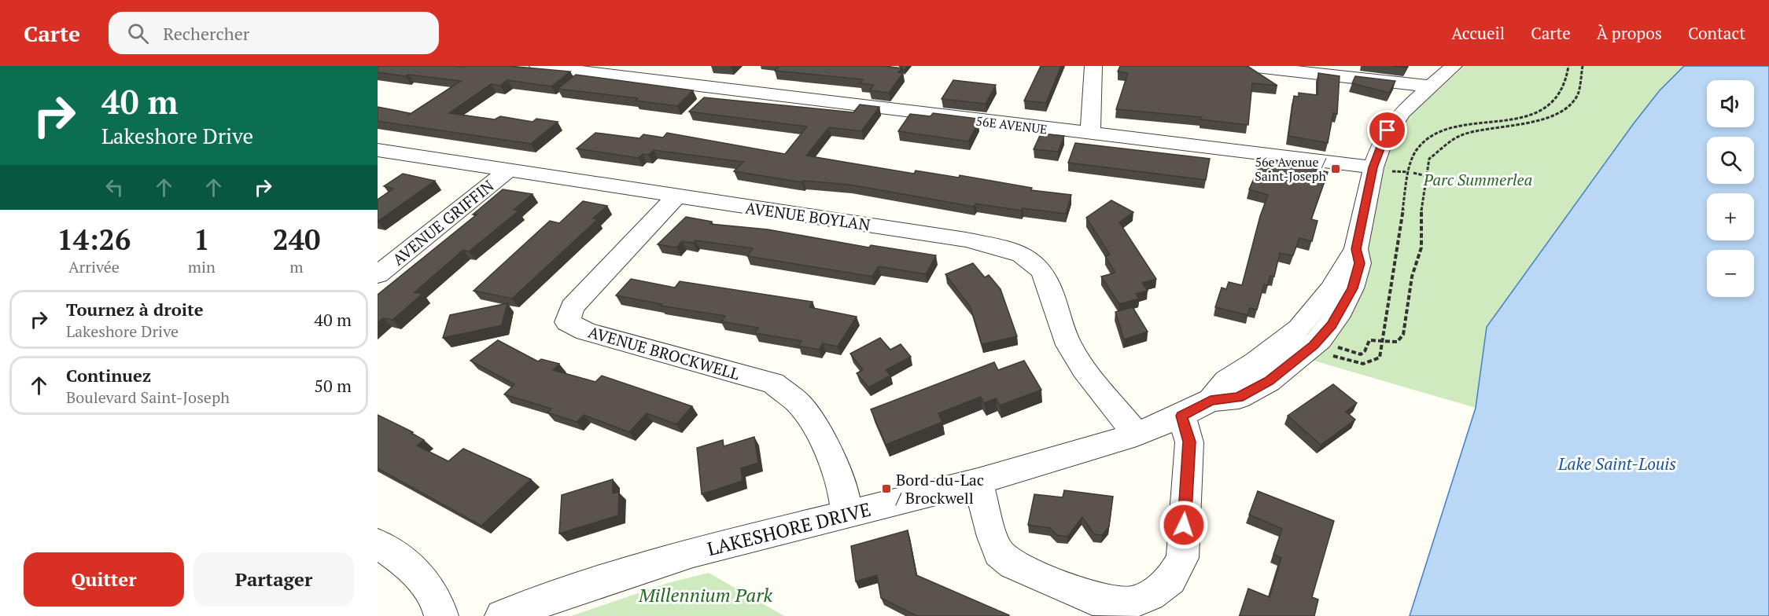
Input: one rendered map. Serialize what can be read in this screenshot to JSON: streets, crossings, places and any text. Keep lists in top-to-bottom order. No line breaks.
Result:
{"streets":{"street":["56E AVENUE","AVENUE BOYLAN","AVENUE GRIFFIN","AVENUE BROCKWELL","LAKESHORE DRIVE"]},"crossings":[["56E AVENUE","LAKESHORE DRIVE"],["AVENUE BOYLAN","AVENUE GRIFFIN"],["AVENUE BOYLAN","AVENUE BROCKWELL"],["AVENUE BOYLAN","LAKESHORE DRIVE"],["AVENUE BROCKWELL","LAKESHORE DRIVE"]],"water":["Lake Saint-Louis"],"parks":["Parc Summerlea","Millennium Park"],"places":{"transit":["56e Avenue / Saint-Joseph","Bord-du-Lac / Brockwell"]},"page":{"header":"Carte","search":"Rechercher","nav":["Accueil","Carte","À propos","Contact"],"turn":["40 m","Lakeshore Drive"],"map_buttons":["+","−"],"eta":["14:26","Arrivée","1","min","240","m"],"list":[{"name":"Tournez à droite","note":"Lakeshore Drive","value":"40 m"},{"name":"Continuez","note":"Boulevard Saint-Joseph","value":"50 m"}],"buttons":["Quitter","Partager"]}}
